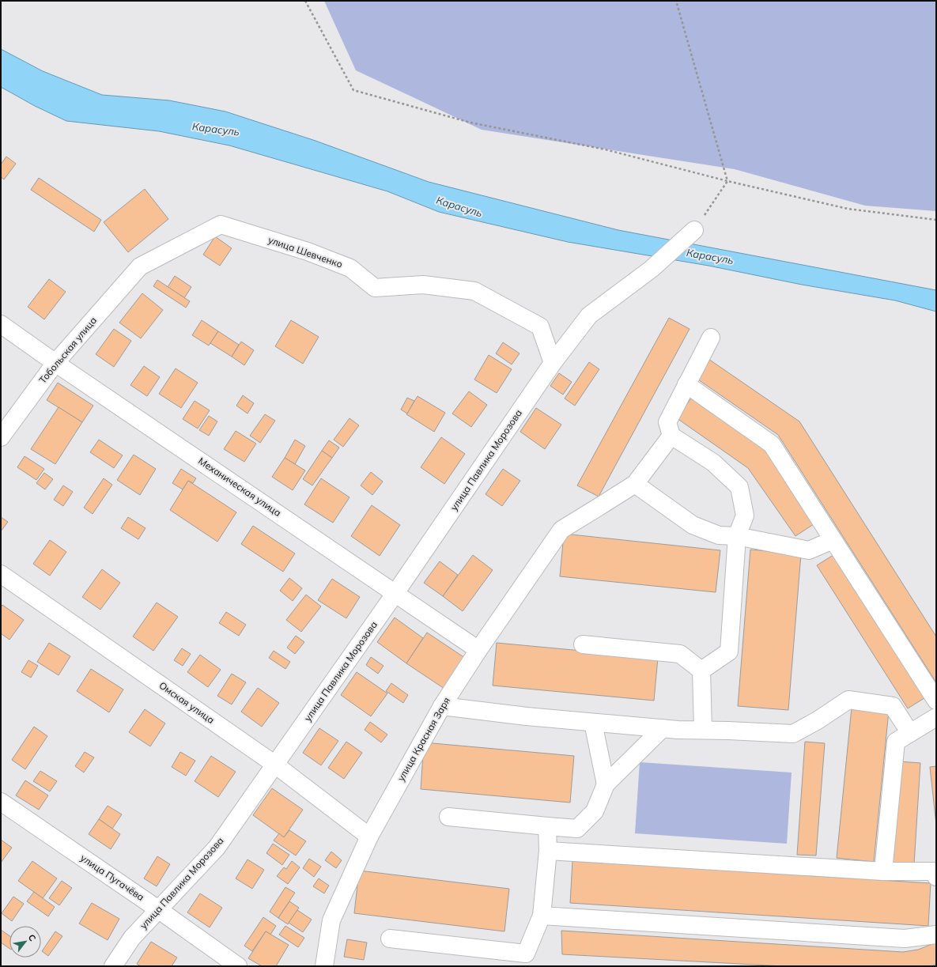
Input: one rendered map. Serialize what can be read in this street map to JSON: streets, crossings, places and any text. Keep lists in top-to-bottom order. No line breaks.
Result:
{"streets":{"street":["улица Шевченко","Тобольская улица","улица Павлика Морозова","Механическая улица","Омская улица","улица Красная Заря","улица Пугачёва"]},"crossings":[["улица Шевченко","Тобольская улица"],["улица Шевченко","улица Павлика Морозова"],["Тобольская улица","Механическая улица"],["улица Павлика Морозова","Механическая улица"],["улица Павлика Морозова","Омская улица"],["улица Павлика Морозова","улица Пугачёва"],["Механическая улица","улица Красная Заря"],["Омская улица","улица Красная Заря"]],"water":["Карасуль"],"north":"top right"}
